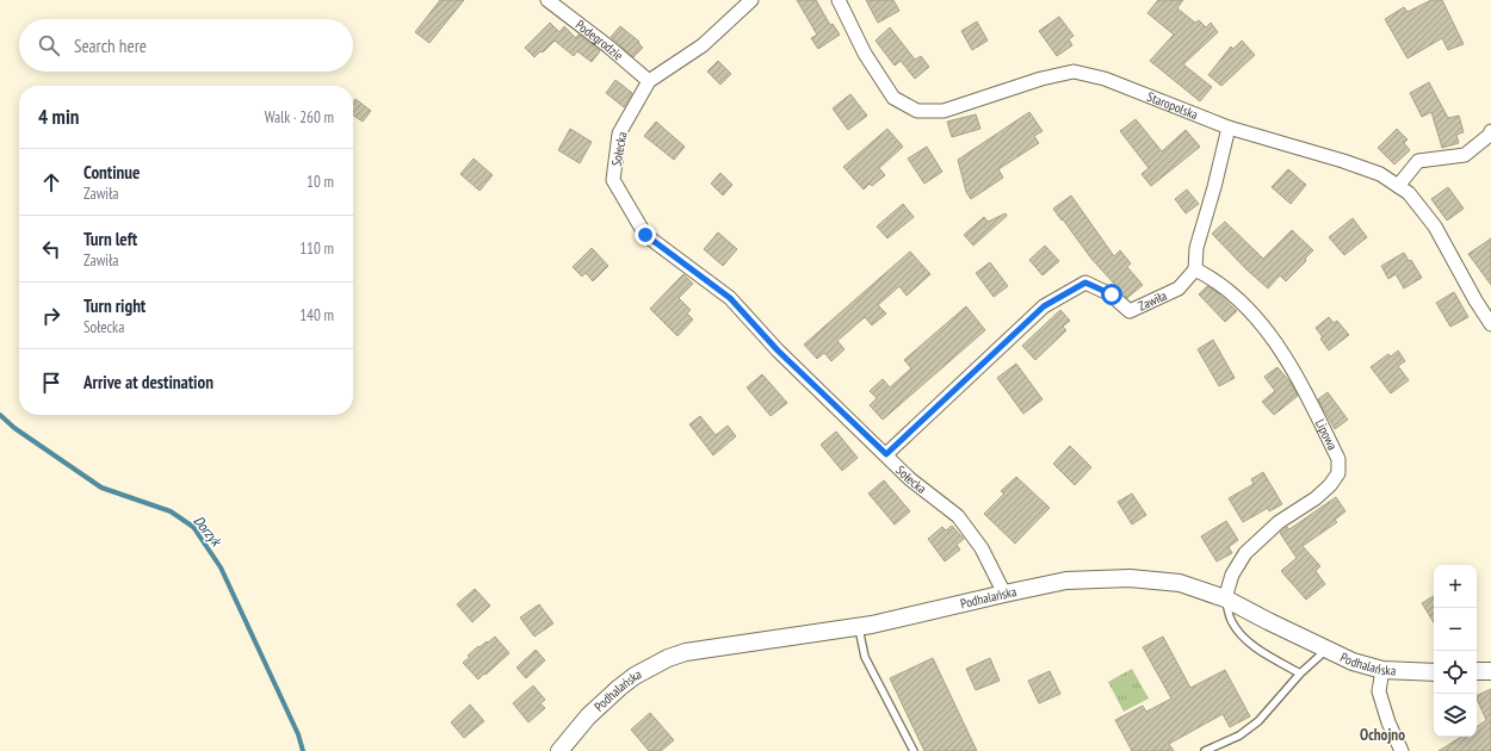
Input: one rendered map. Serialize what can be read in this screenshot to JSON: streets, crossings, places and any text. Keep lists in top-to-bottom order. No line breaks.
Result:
{"streets":{"street":["Podegrodzie","Staropolska","Sołecka","Zawiła","Lipowa","Podhalańska"]},"crossings":[["Podegrodzie","Sołecka"],["Sołecka","Zawiła"],["Sołecka","Podhalańska"],["Zawiła","Lipowa"],["Lipowa","Podhalańska"]],"districts":["Ochojno"],"water":["Dorzyk"],"page":{"search":"Search here","heading":["4 min","Walk · 260 m"],"list":[["Continue","Zawiła","10 m"],["Turn left","Zawiła","110 m"],["Turn right","Sołecka","140 m"],"Arrive at destination"],"map_buttons":["+","−"]}}
